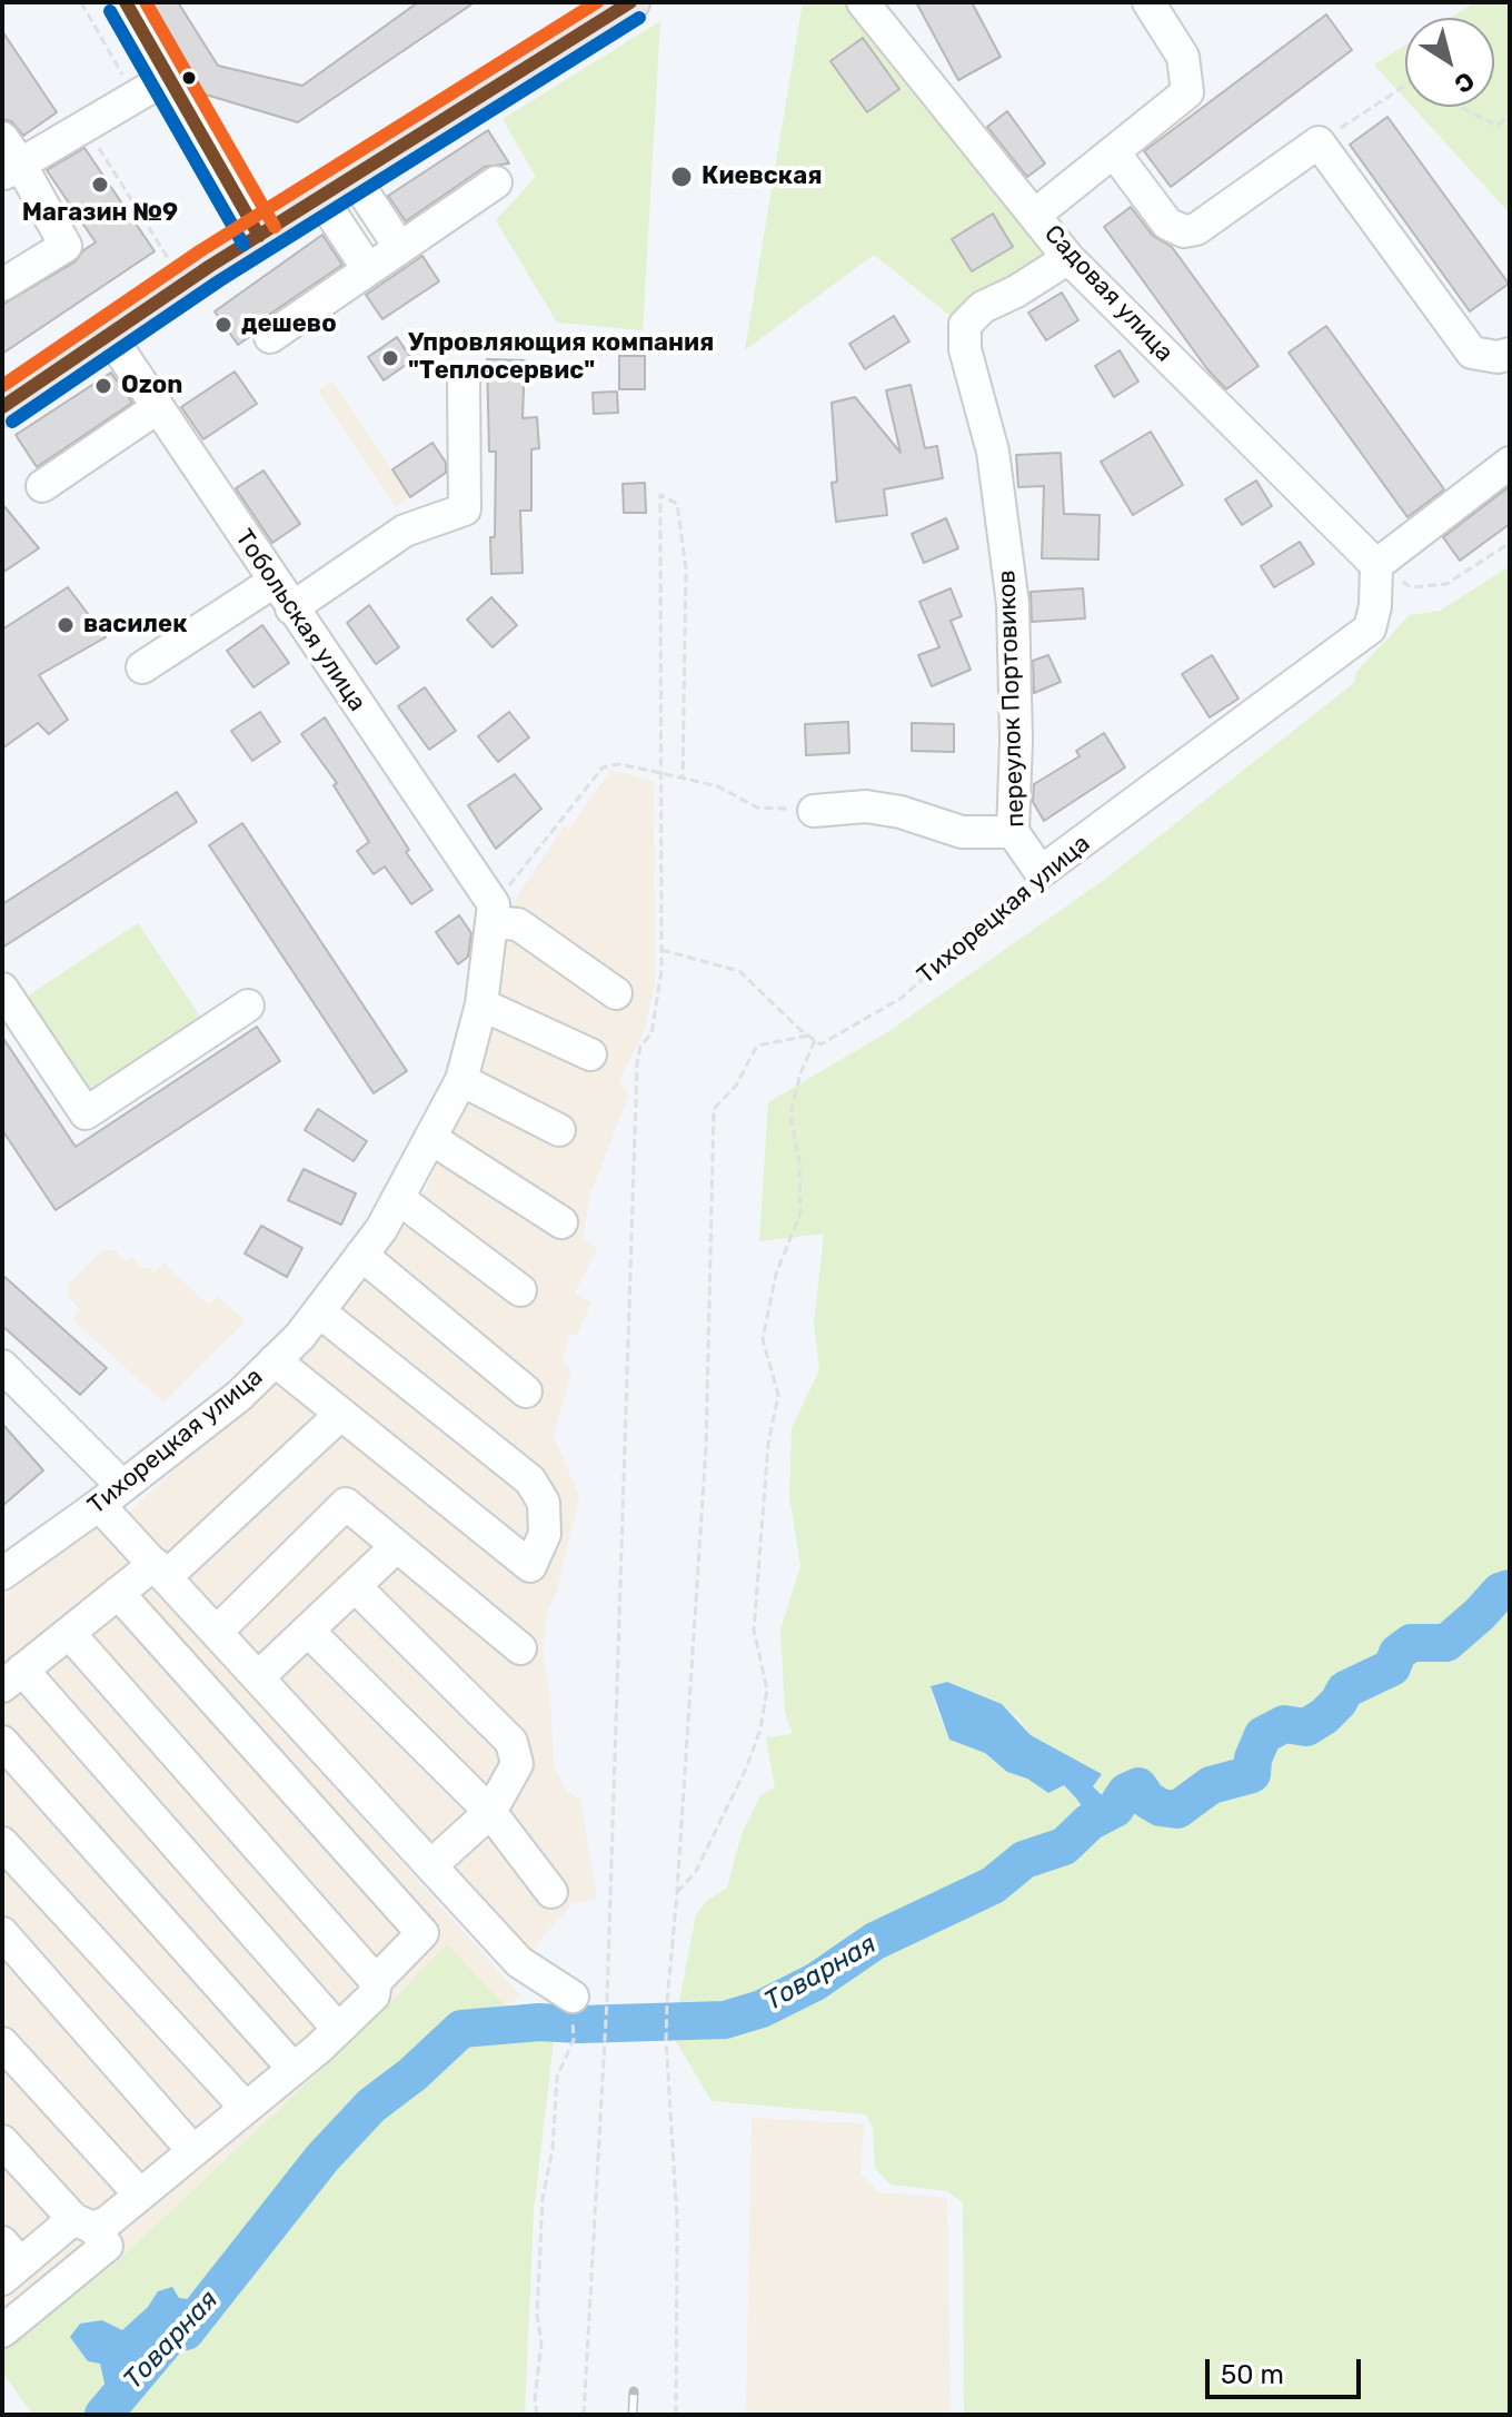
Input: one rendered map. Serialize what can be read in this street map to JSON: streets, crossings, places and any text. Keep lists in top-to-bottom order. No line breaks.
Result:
{"streets":{"street":["Садовая улица","Тобольская улица","переулок Портовиков","Тихорецкая улица"]},"crossings":[["Садовая улица","переулок Портовиков"],["Садовая улица","Тихорецкая улица"],["Тобольская улица","Тихорецкая улица"],["переулок Портовиков","Тихорецкая улица"]],"water":["Товарная"],"places":["Киевская","Магазин №9","дешево","Упровляющия компания \"Теплосервис\"","Ozon","василек"],"scale_bar":"50 m","north":"bottom right"}
